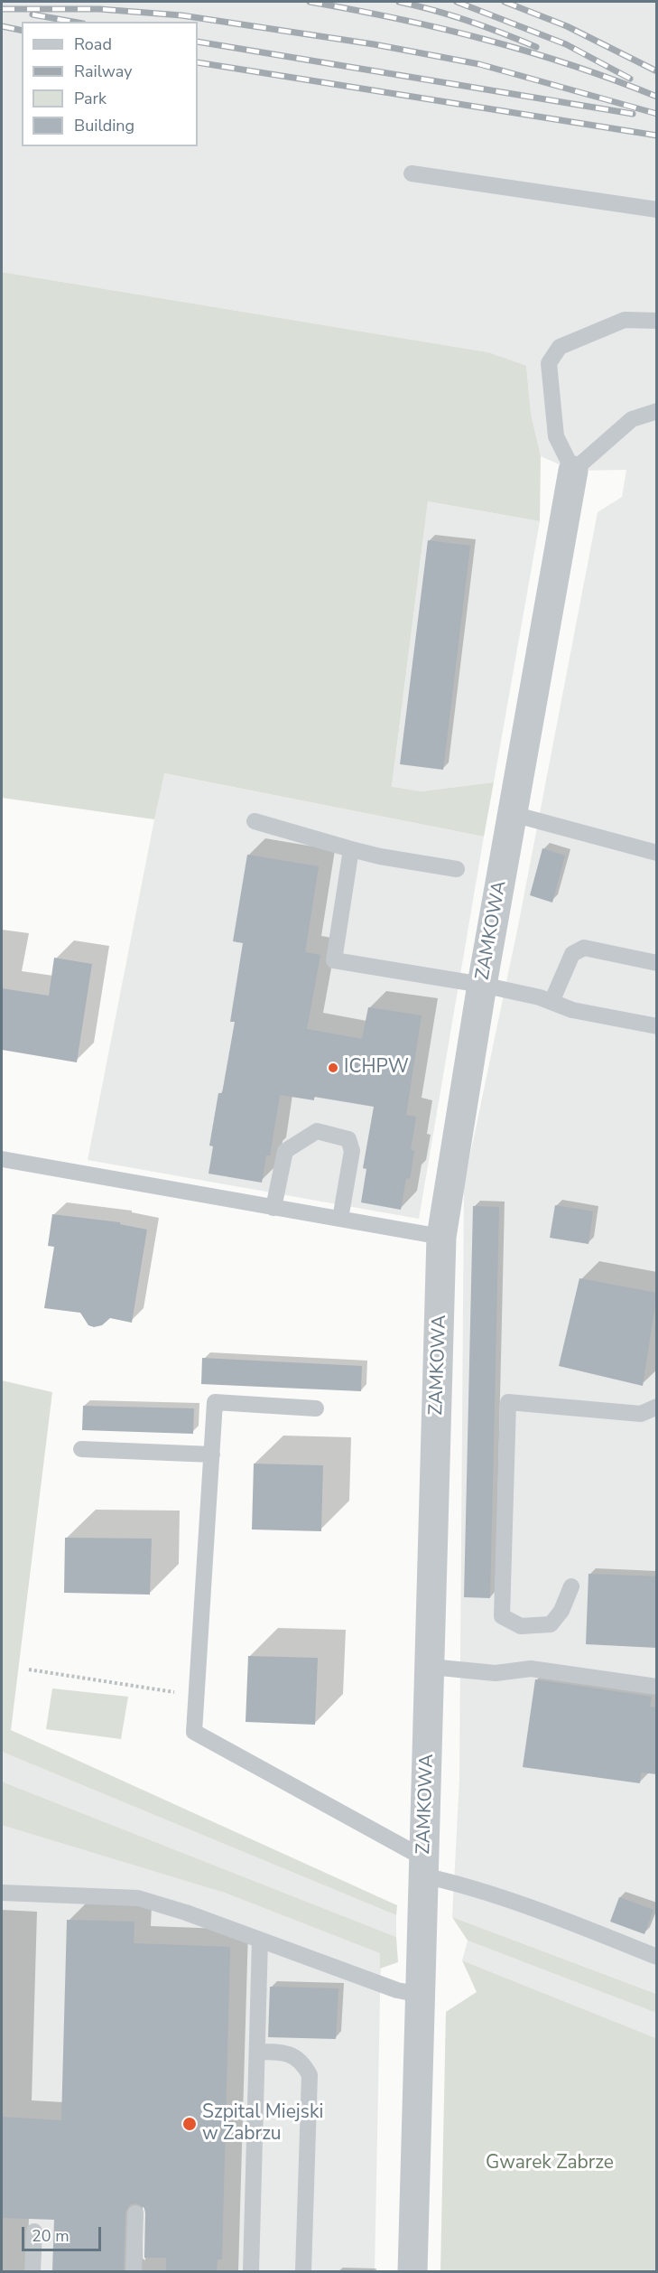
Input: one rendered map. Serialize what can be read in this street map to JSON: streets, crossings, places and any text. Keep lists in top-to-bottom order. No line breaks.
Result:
{"streets":{"street":["ZAMKOWA"]},"parks":["Gwarek Zabrze"],"places":["ICHPW","Szpital Miejski w Zabrzu"],"legend":["Road","Railway","Park","Building"],"scale_bar":"20 m"}
